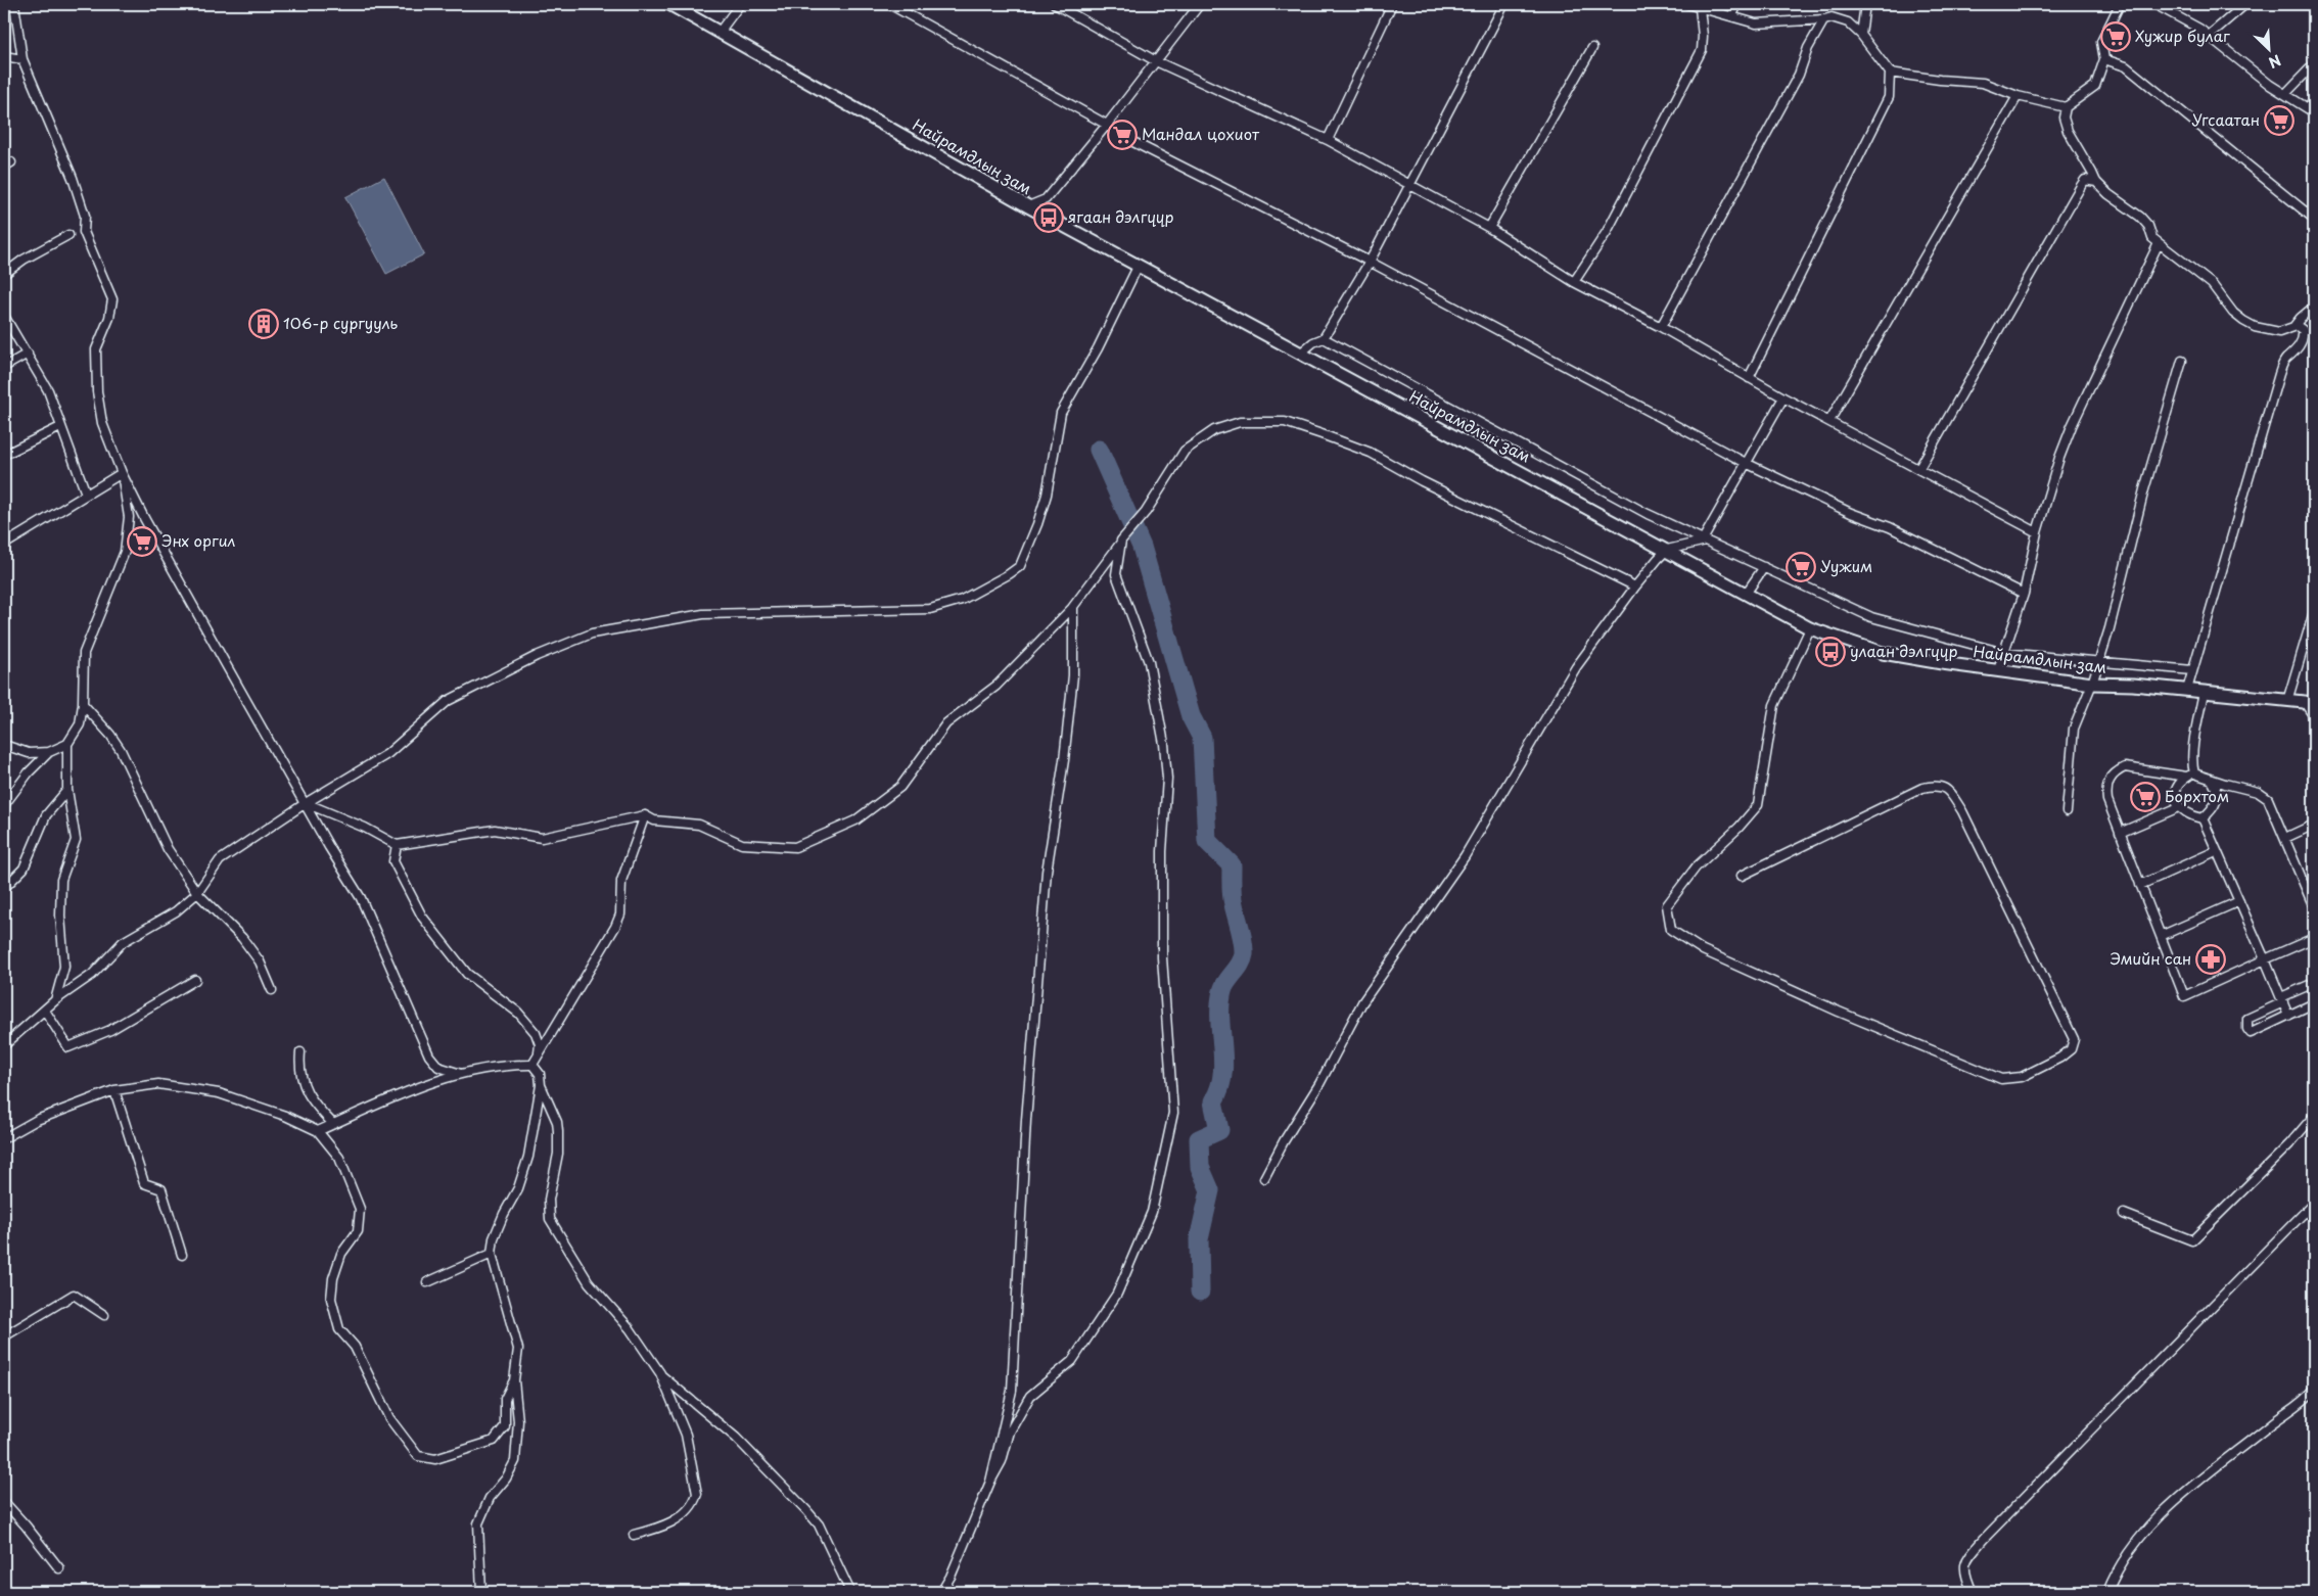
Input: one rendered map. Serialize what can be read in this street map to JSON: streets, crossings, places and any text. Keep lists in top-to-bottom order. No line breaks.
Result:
{"streets":{"main road":["Найрамдлын зам"]},"places":{"supermarket":["Хужир булаг","Угсаатан","Мандал цохиот","Энх оргил","Уужим","Борхтом"],"bus stop":["ягаан дэлгүүр","улаан дэлгүүр"],"building":["106-р сургууль"],"pharmacy":["Эмийн сан"]},"north":"bottom right"}
